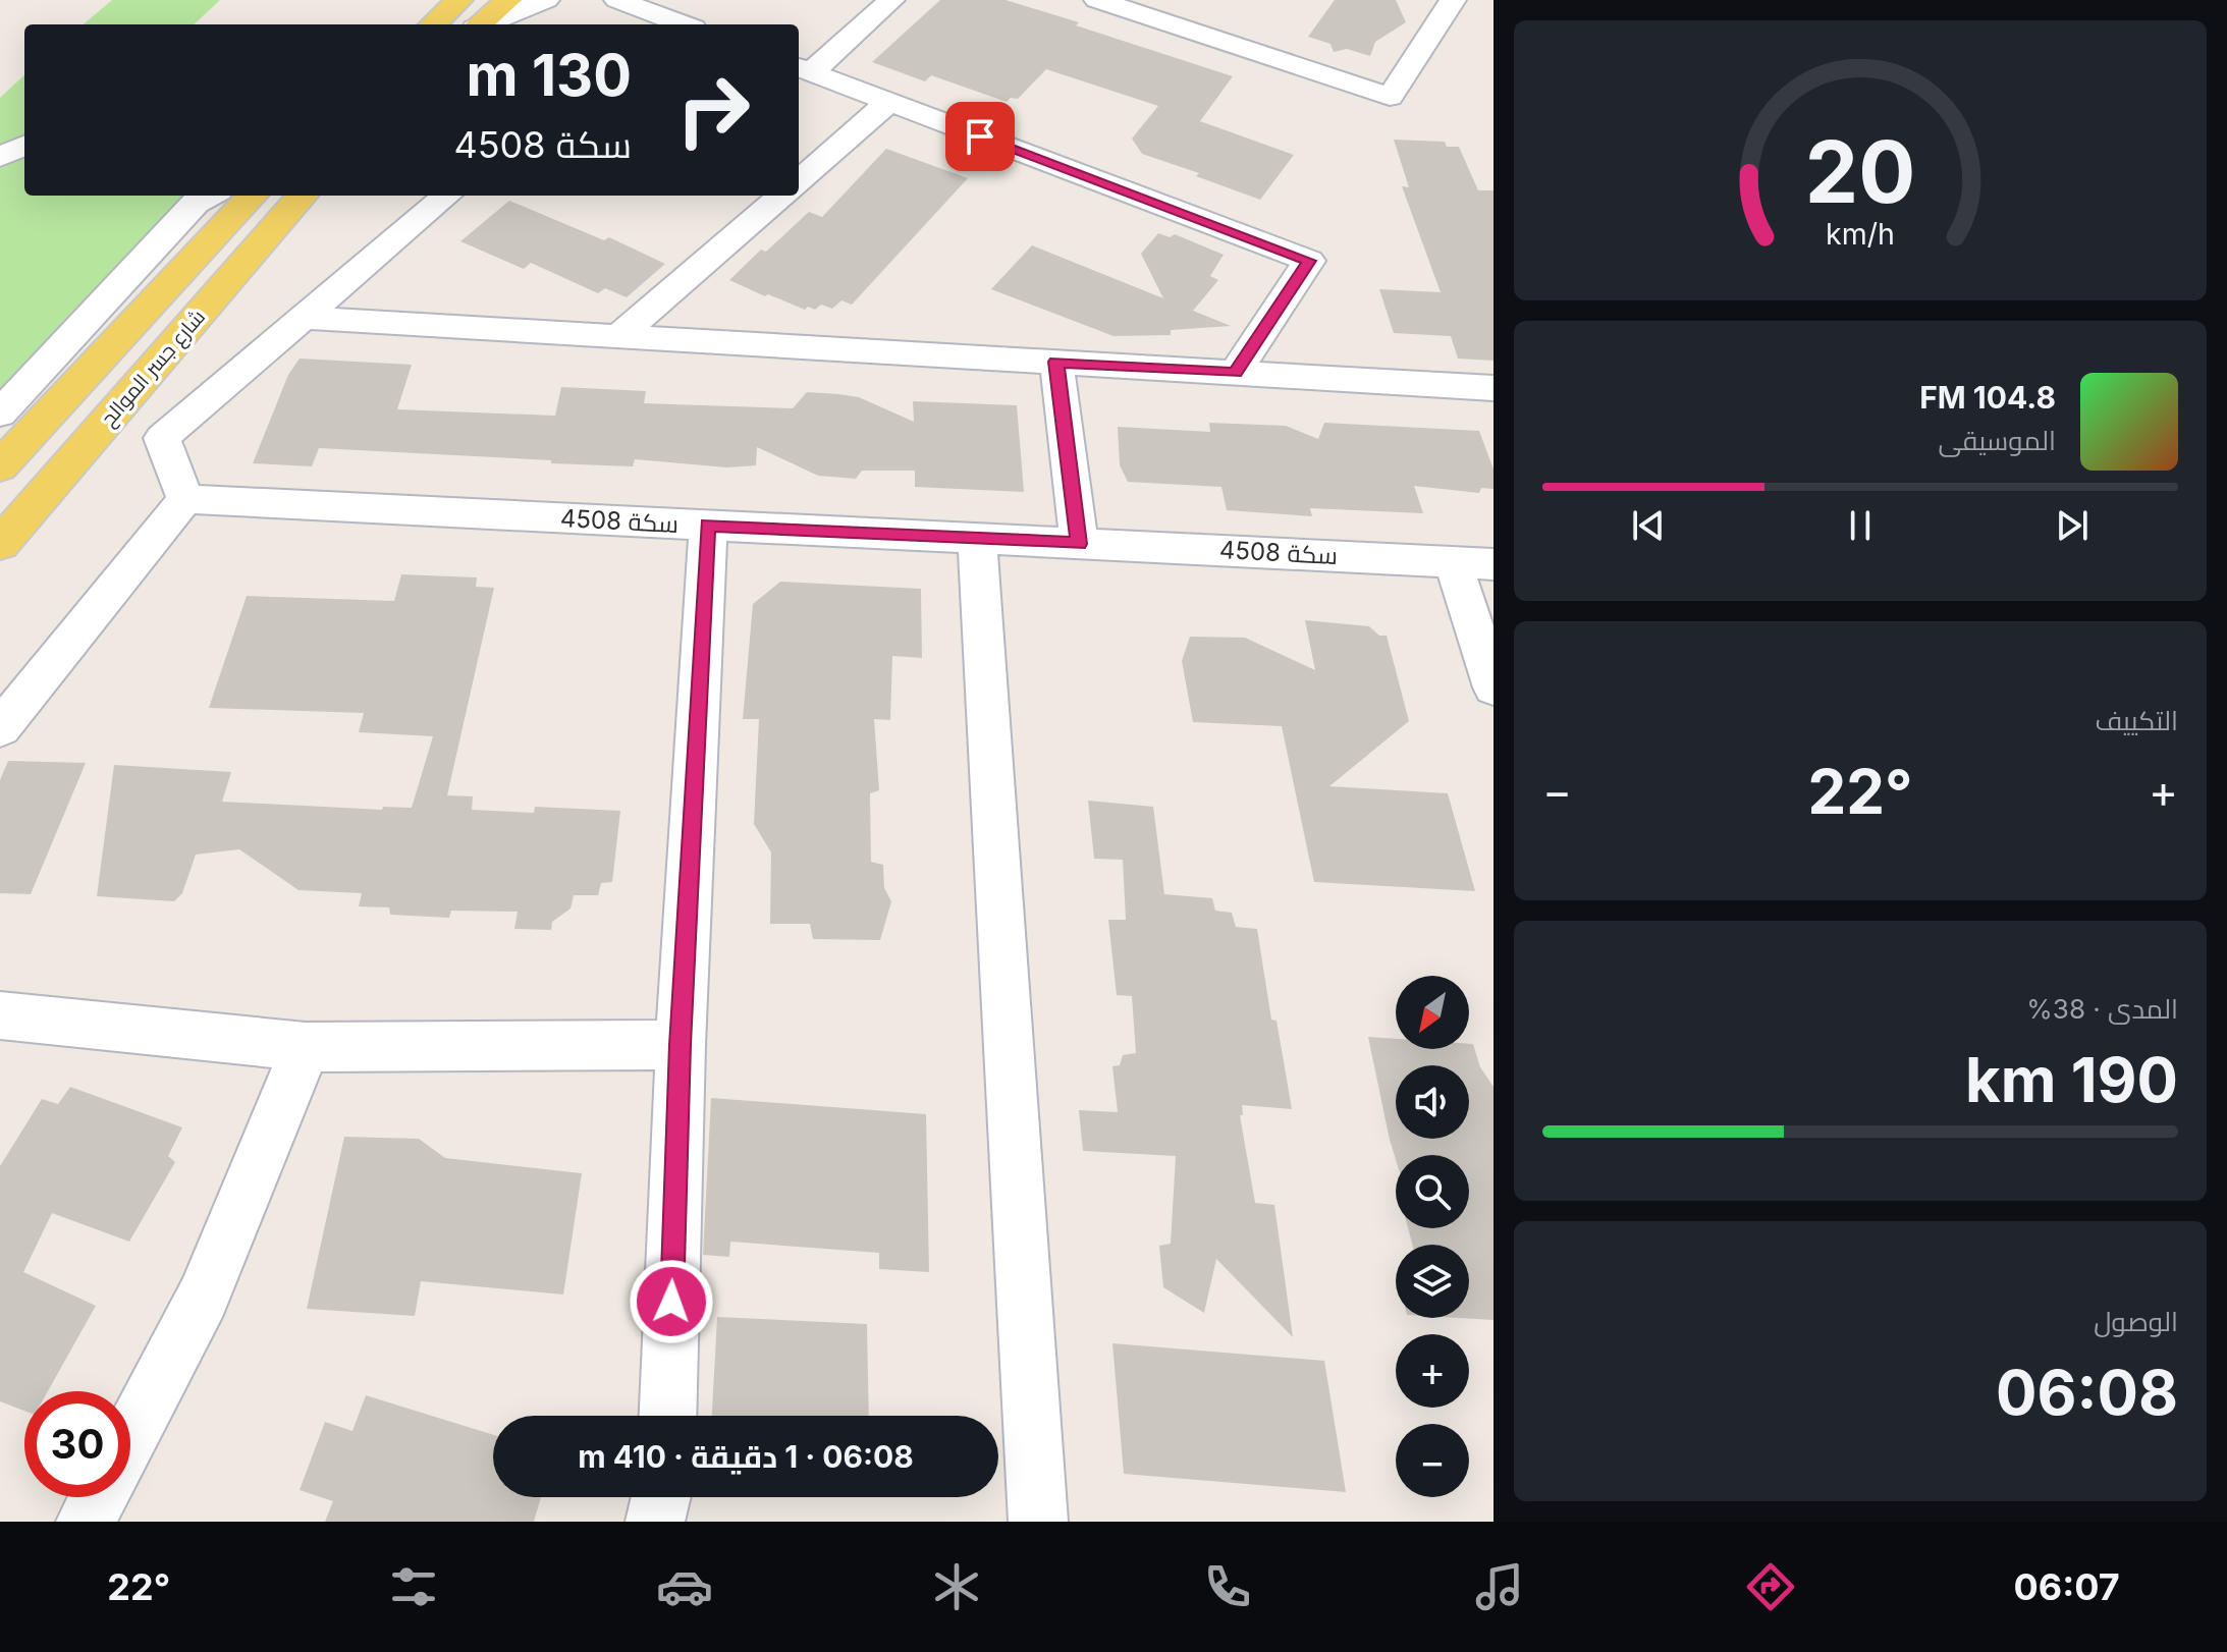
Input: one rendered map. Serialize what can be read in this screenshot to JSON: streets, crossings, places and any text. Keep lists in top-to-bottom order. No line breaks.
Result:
{"streets":{"main road":["شارع جسر الموالح"],"street":["سكة 4508"]},"north":"bottom left","page":{"turn":["130 m","سكة 4508"],"song":["104.8 FM","الموسيقى"],"tile":["التكييف",["المدى · 38%","190 km"],["الوصول","06:08"]],"heat":["−","22°","+"],"map_buttons":["+","−"],"limit":"30","trip":"06:08 · 1 دقيقة · 410 m","tabs":["06:07","22°"],"gauge":["20","km/h"]}}
